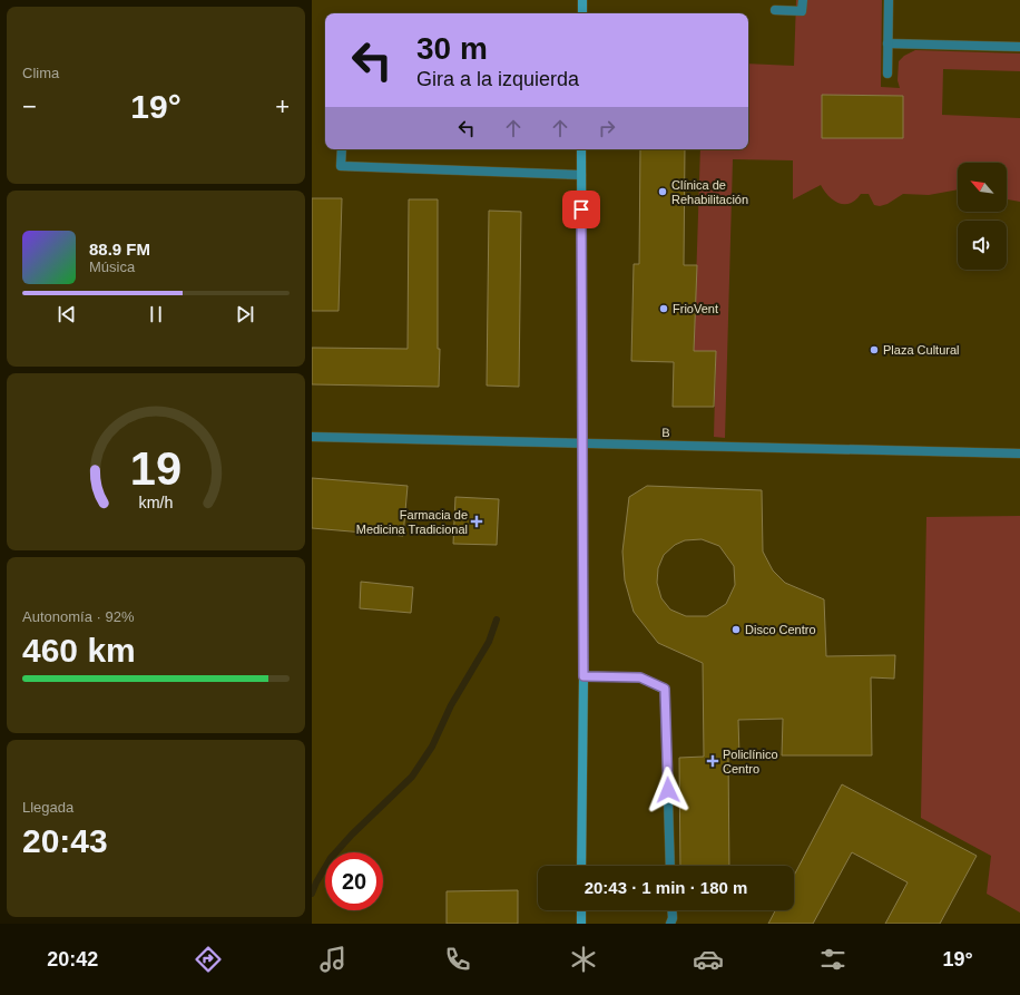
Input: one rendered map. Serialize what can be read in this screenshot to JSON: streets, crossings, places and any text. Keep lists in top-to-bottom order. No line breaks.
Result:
{"streets":{"street":["B"]},"places":{"other":["Clínica de Rehabilitación","FrioVent","Plaza Cultural","Disco Centro"],"health":["Farmacia de Medicina Tradicional","Policlínico Centro"]},"north":"top left","page":{"tile":["Clima",["Autonomía · 92%","460 km"],["Llegada","20:43"]],"turn":["30 m","Gira a la izquierda"],"heat":["−","19°","+"],"song":["88.9 FM","Música"],"limit":"20","trip":"20:43 · 1 min · 180 m","tabs":["20:42","19°"],"gauge":["19","km/h"]}}
